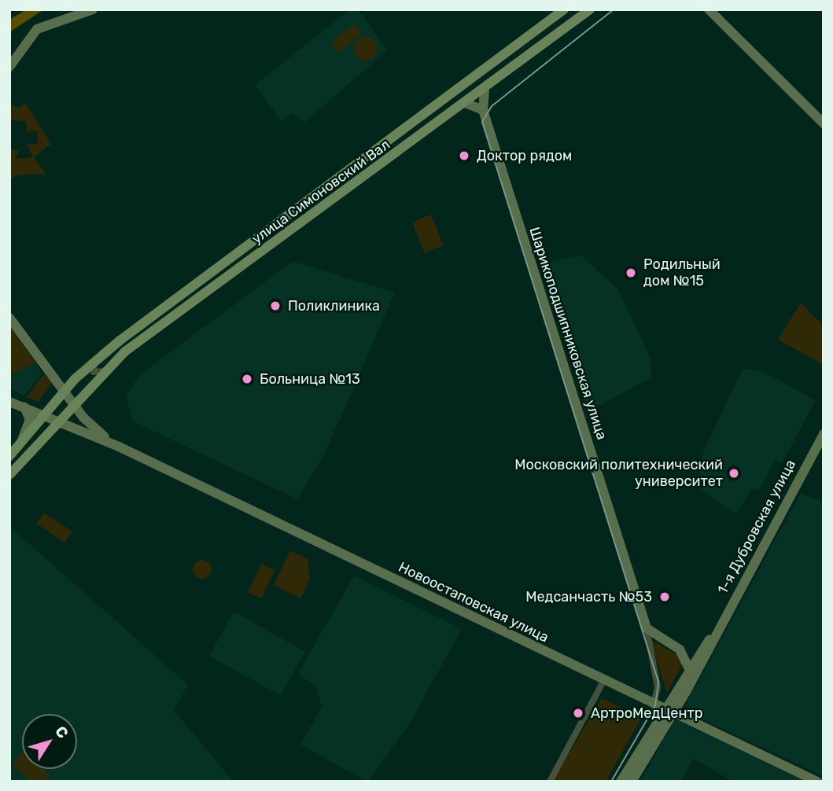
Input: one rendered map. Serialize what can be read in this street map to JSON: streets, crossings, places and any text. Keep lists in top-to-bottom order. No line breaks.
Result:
{"streets":{"main road":["улица Симоновский Вал","Шарикоподшипниковская улица","1-я Дубровская улица","Новоостаповская улица"]},"crossings":[["улица Симоновский Вал","Новоостаповская улица"],["Шарикоподшипниковская улица","1-я Дубровская улица"],["Шарикоподшипниковская улица","Новоостаповская улица"],["1-я Дубровская улица","Новоостаповская улица"]],"places":["Доктор рядом","Родильный дом №15","Поликлиника","Больница №13","Московский политехнический университет","Медсанчасть №53","АртроМедЦентр"],"north":"top right"}
